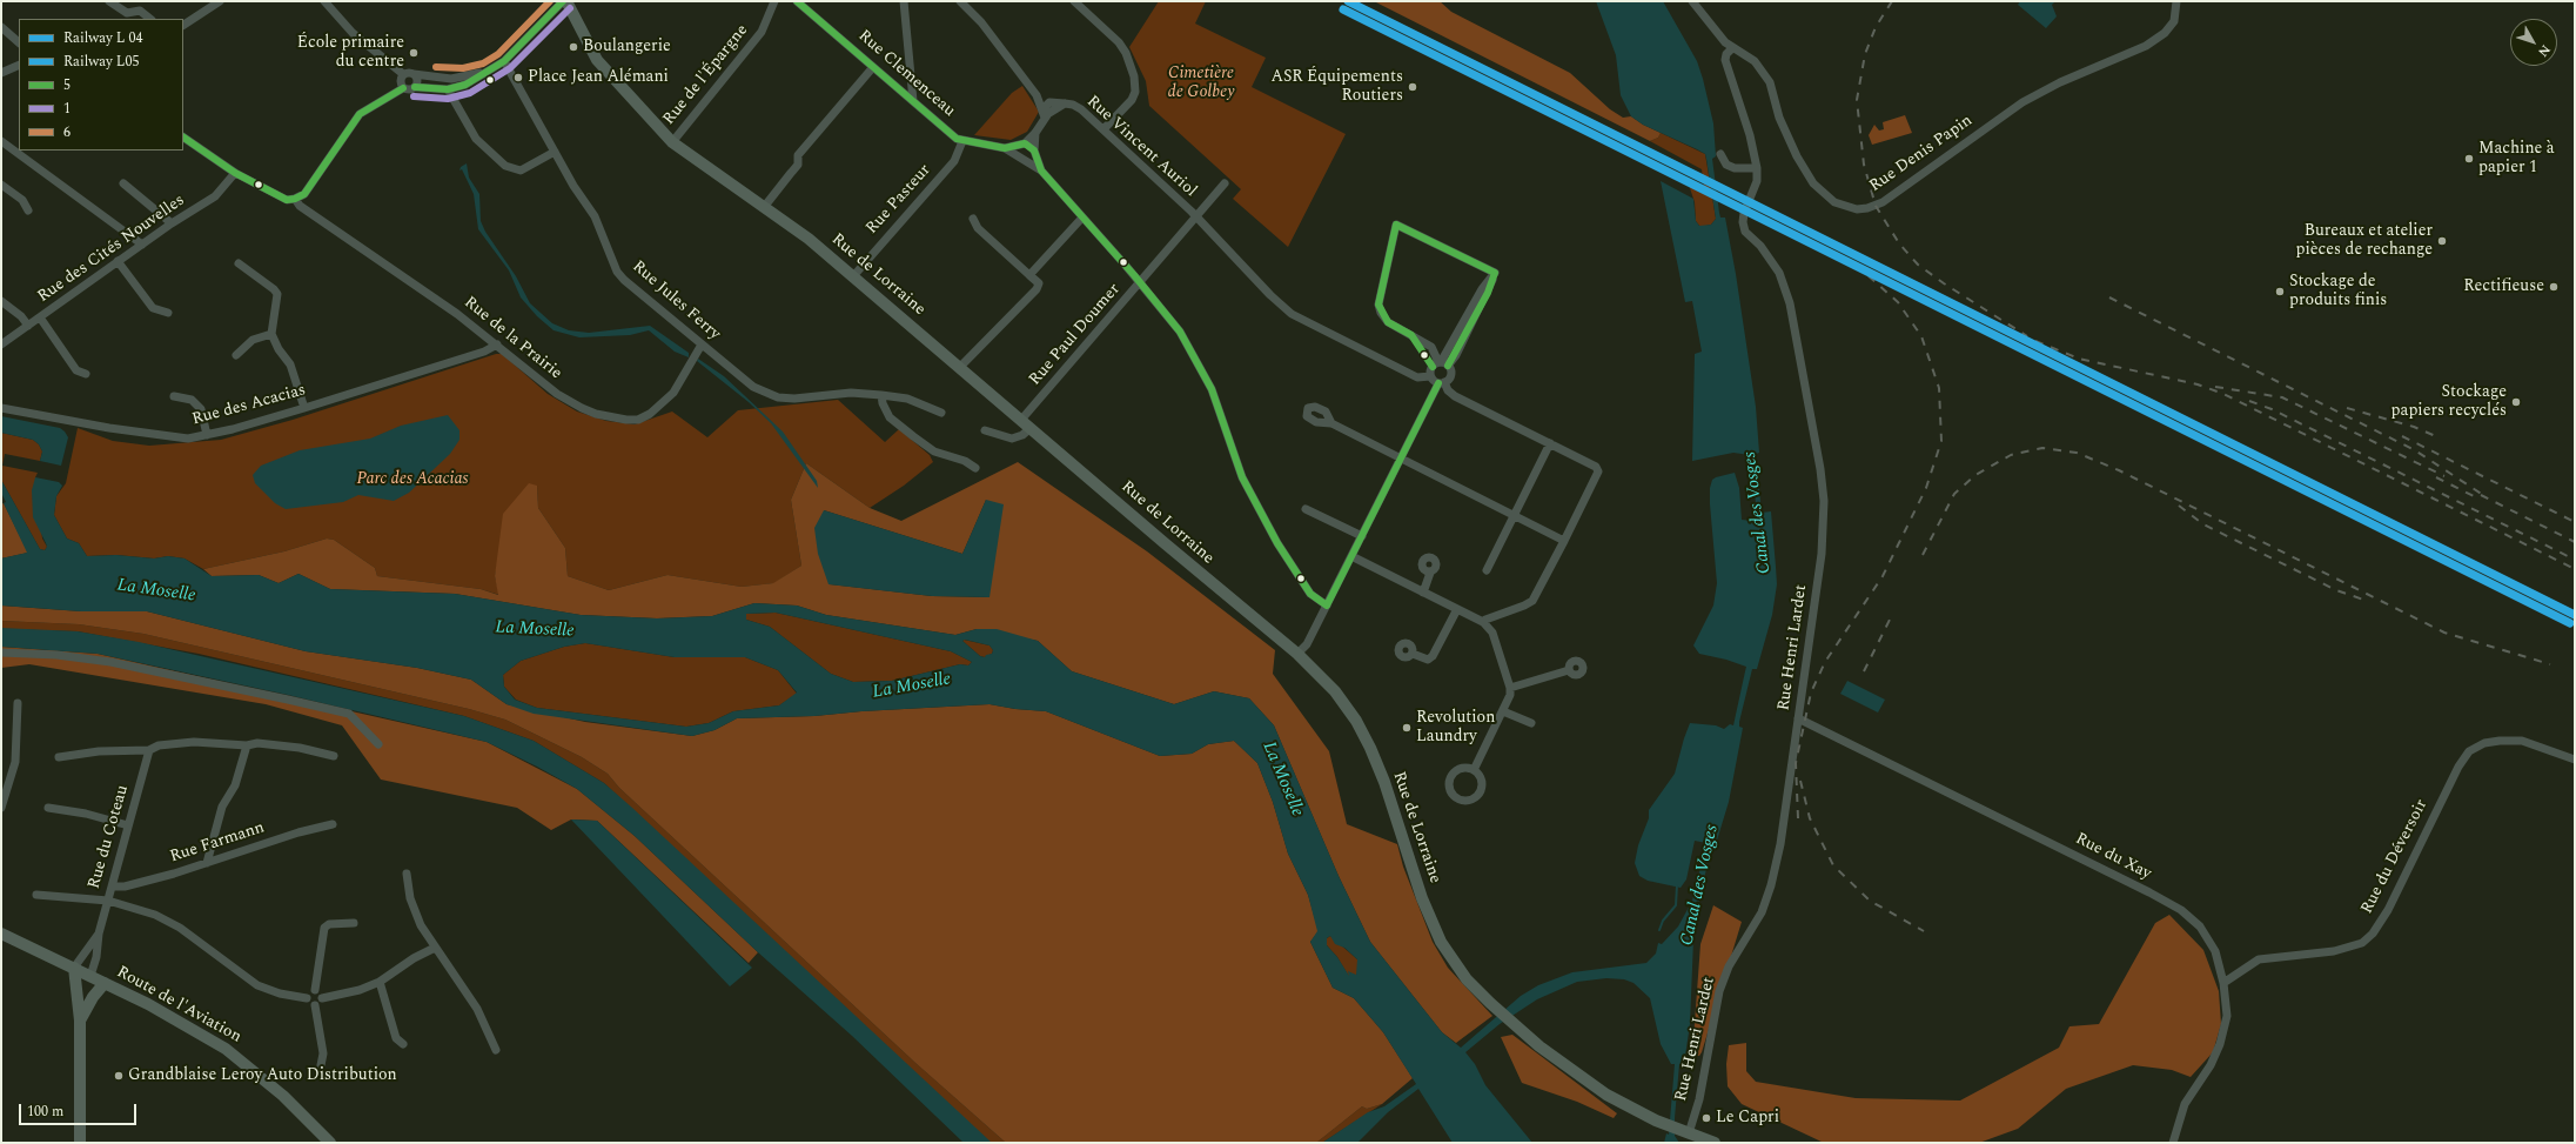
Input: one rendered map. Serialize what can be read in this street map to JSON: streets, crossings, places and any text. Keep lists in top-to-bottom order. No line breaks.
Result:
{"streets":{"main road":["Rue de Lorraine","Route de l'Aviation"],"street":["Rue Clemenceau","Rue de l'Épargne","Rue Vincent Auriol","Rue Denis Papin","Rue Pasteur","Rue des Cités Nouvelles","Rue Jules Ferry","Rue Paul Doumer","Rue de la Prairie","Rue des Acacias","Rue Henri Lardet","Rue du Coteau","Rue Farmann","Rue du Xay","Rue du Déversoir"]},"crossings":[["Rue Clemenceau","Rue Pasteur"],["Rue de l'Épargne","Rue de Lorraine"],["Rue Vincent Auriol","Rue Paul Doumer"],["Rue Pasteur","Rue de Lorraine"],["Rue de Lorraine","Rue Paul Doumer"],["Rue de Lorraine","Rue Henri Lardet"],["Rue Jules Ferry","Rue de la Prairie"],["Rue de la Prairie","Rue des Acacias"],["Rue Henri Lardet","Rue du Xay"],["Rue du Coteau","Rue Farmann"],["Rue du Coteau","Route de l'Aviation"],["Rue du Xay","Rue du Déversoir"]],"water":["Canal des Vosges","La Moselle"],"parks":["Cimetière de Golbey","Parc des Acacias"],"places":["Boulangerie","École primaire du centre","Place Jean Alémani","ASR Équipements Routiers","Machine à papier 1","Bureaux et atelier pièces de rechange","Rectifieuse","Stockage de produits finis","Stockage papiers recyclés","Revolution Laundry","Grandblaise Leroy Auto Distribution","Le Capri"],"lines":["transit line 5","transit line 6","transit line 1","rail line L05"],"legend":["Railway L 04","Railway L05","5","1","6"],"scale_bar":"100 m","north":"bottom right"}
